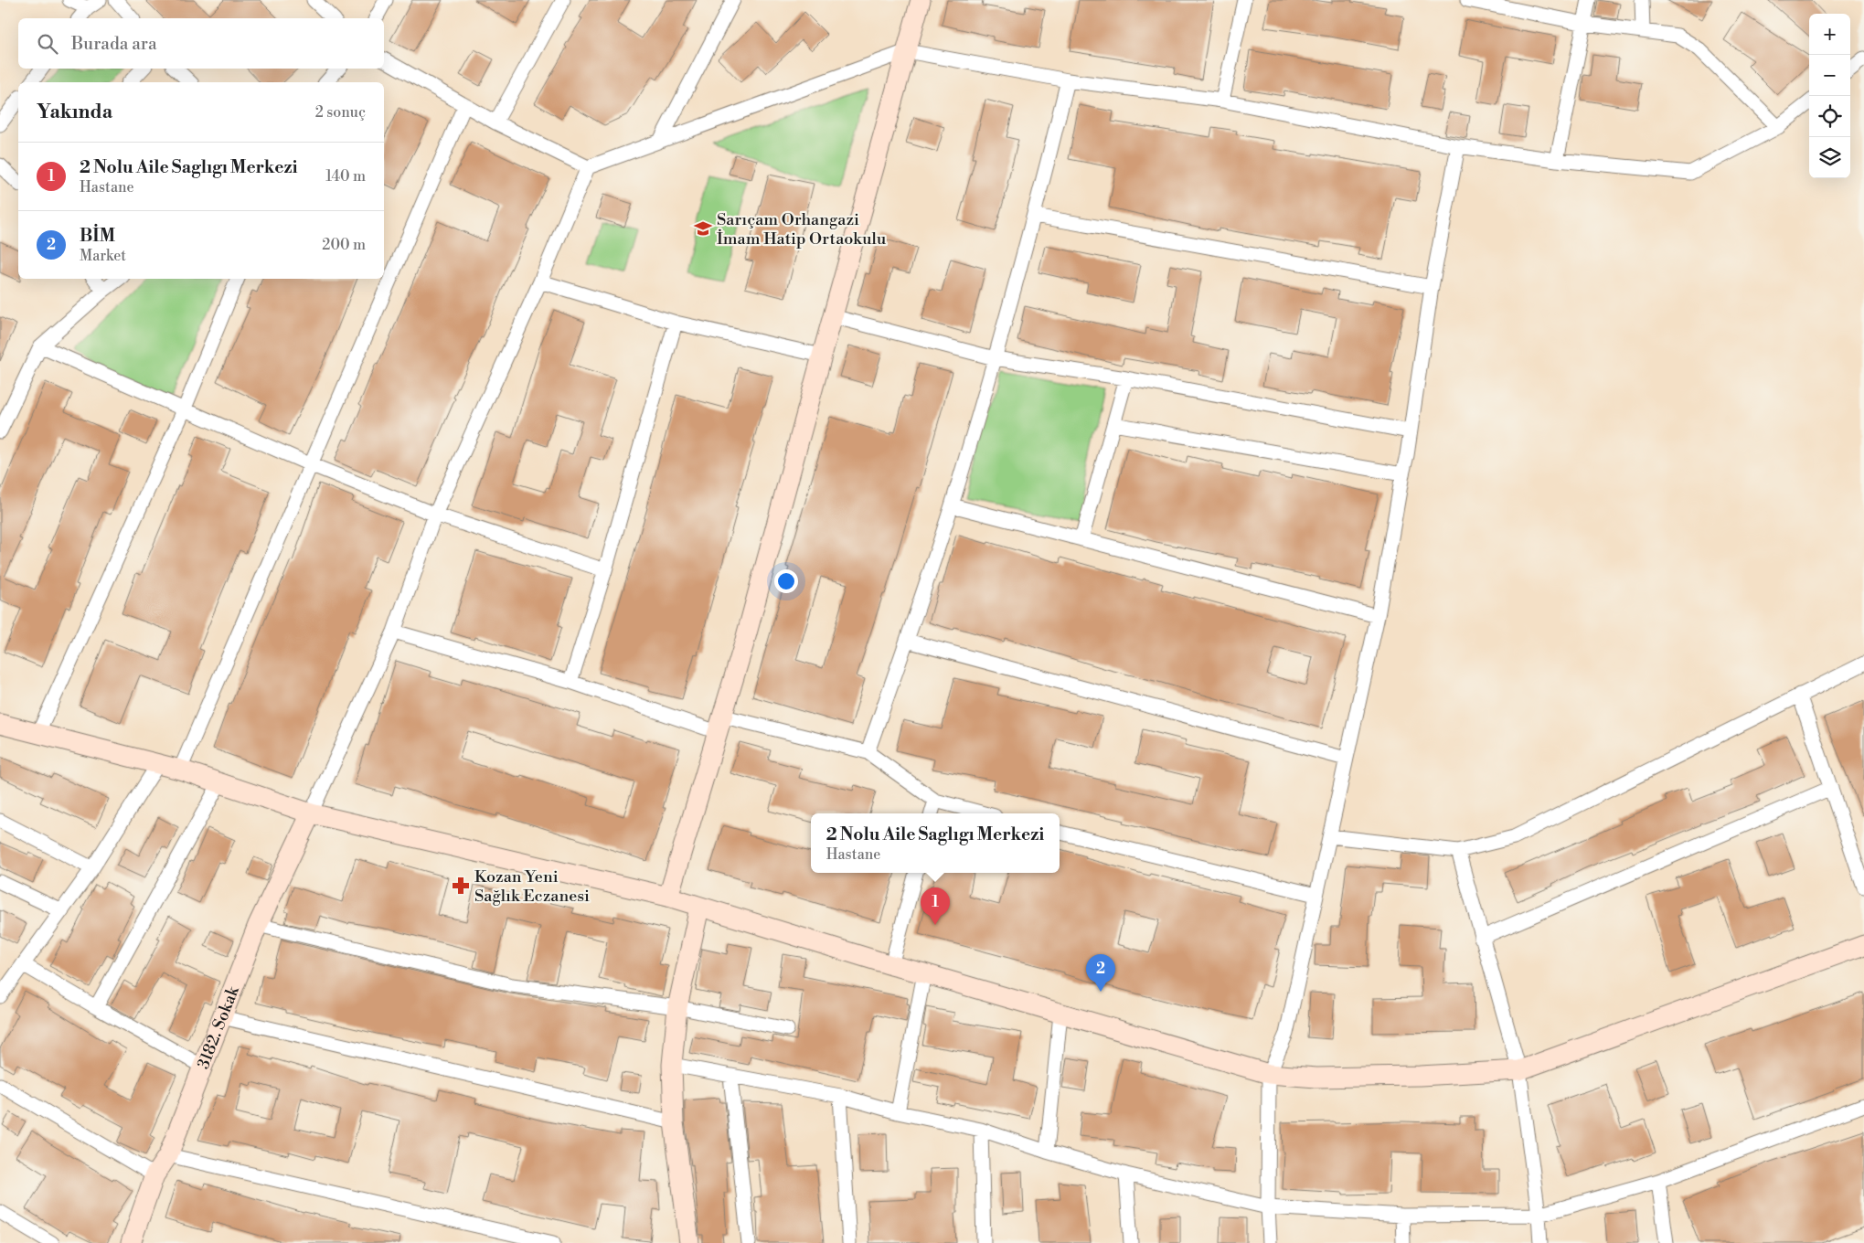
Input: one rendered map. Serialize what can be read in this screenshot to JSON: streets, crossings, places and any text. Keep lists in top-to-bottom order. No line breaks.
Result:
{"streets":{"main road":["3182. Sokak"]},"places":{"school or university":["Sarıçam Orhangazi İmam Hatip Ortaokulu"],"pharmacy":["Kozan Yeni Sağlık Eczanesi"]},"page":{"map_buttons":["+","−"],"search":"Burada ara","heading":["Yakında","2 sonuç"],"list":[{"mark":"1","name":"2 Nolu Aile Saglıgı Merkezi","note":"Hastane","value":"140 m"},{"mark":"2","name":"BİM","note":"Market","value":"200 m"}],"popup":["2 Nolu Aile Saglıgı Merkezi","Hastane"],"pins":["1","2"]}}
